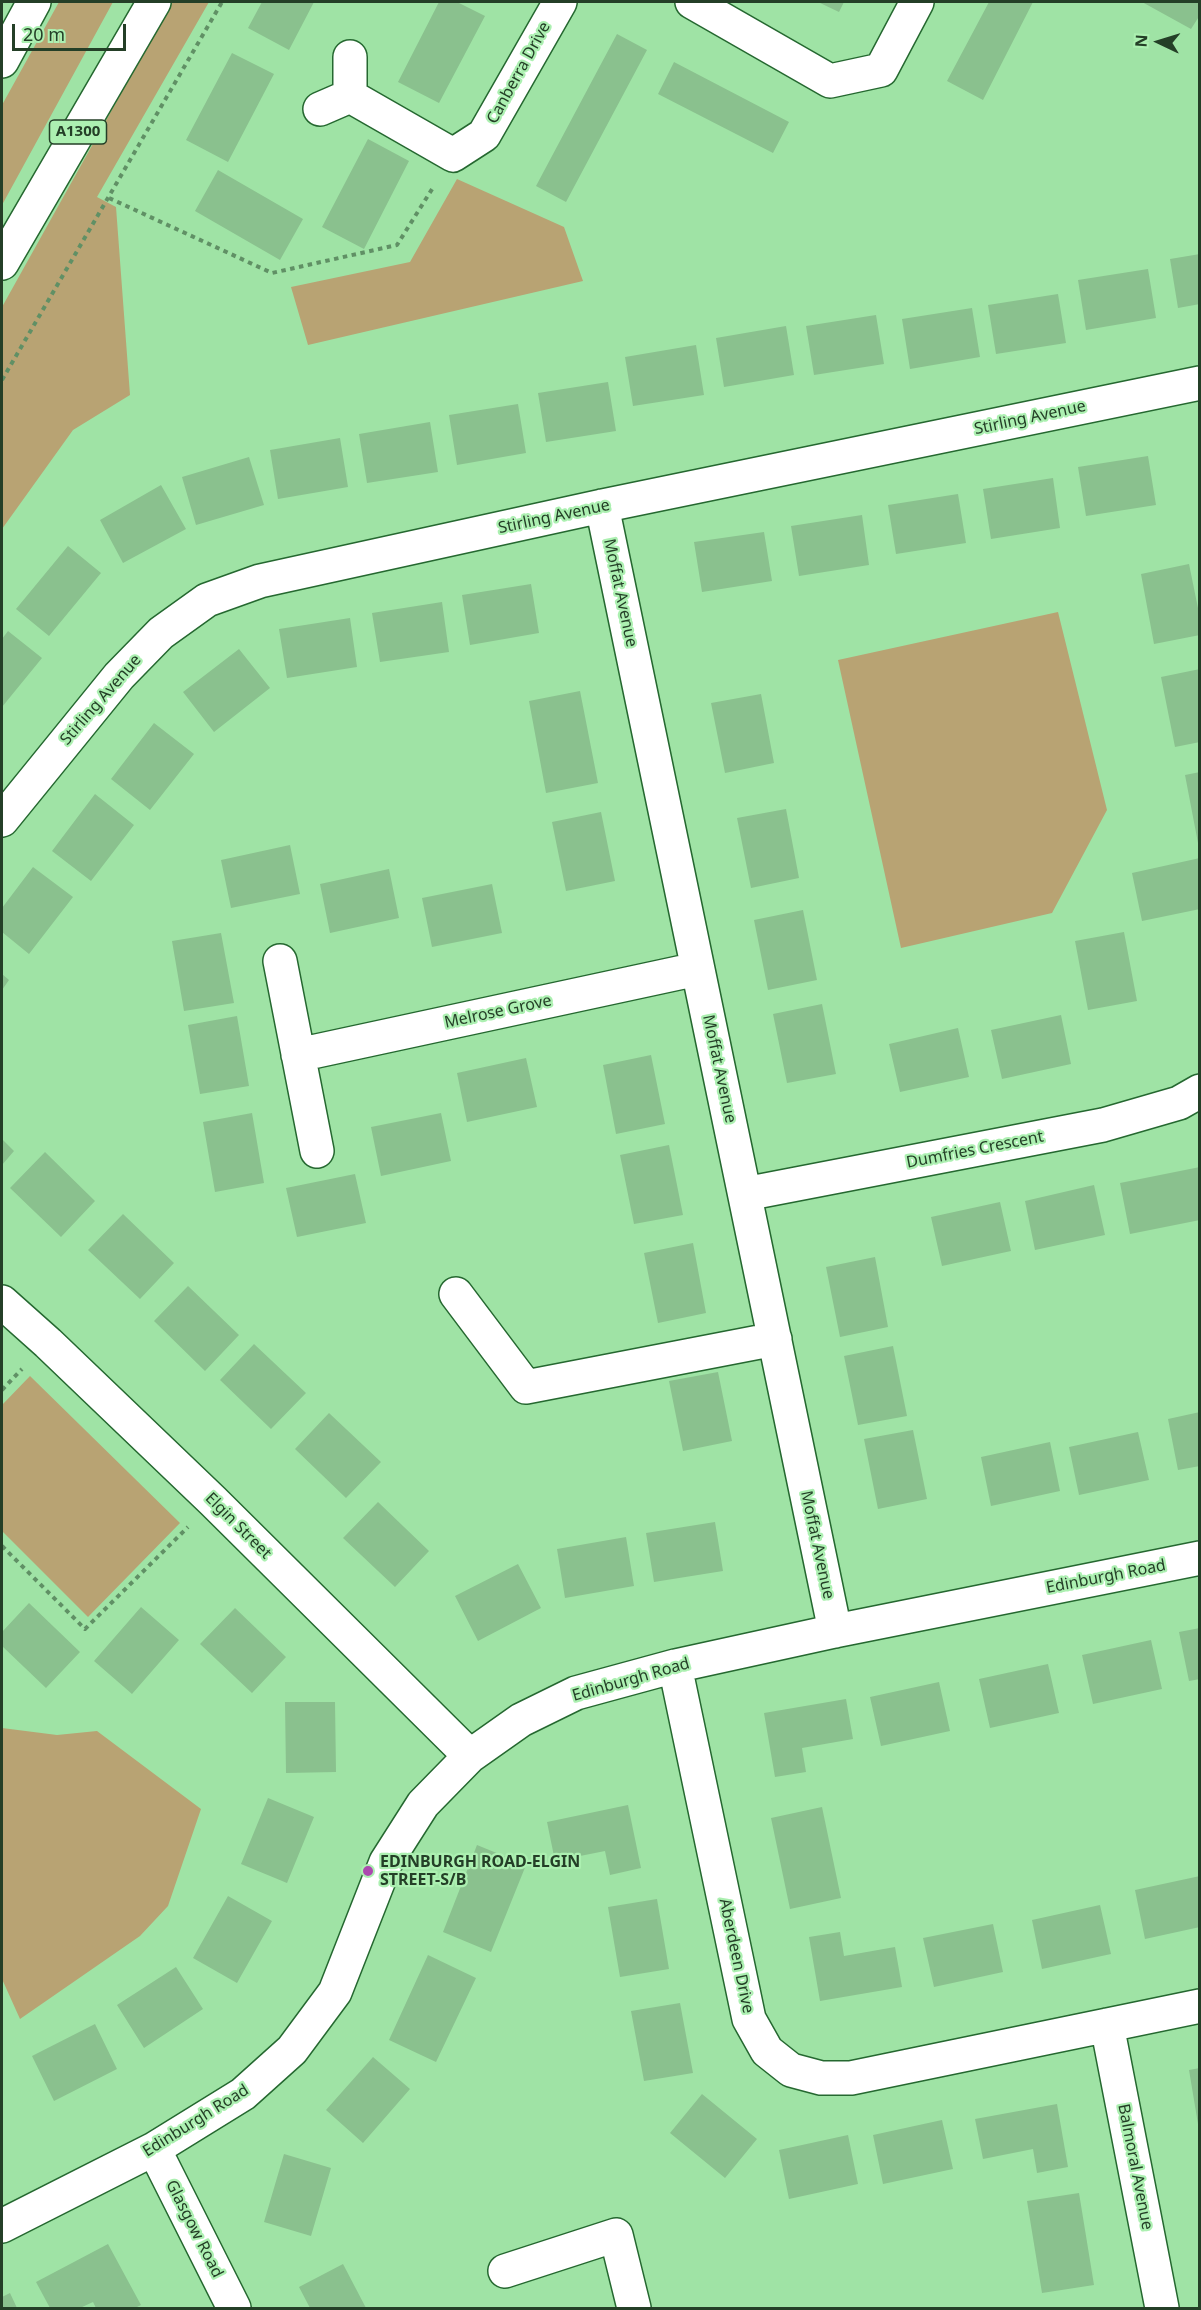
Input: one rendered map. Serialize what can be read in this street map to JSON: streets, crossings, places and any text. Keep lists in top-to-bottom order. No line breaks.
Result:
{"streets":{"main road":["Canberra Drive","A1300","Stirling Avenue","Moffat Avenue","Melrose Grove","Dumfries Crescent","Elgin Street","Edinburgh Road","Aberdeen Drive","Balmoral Avenue","Glasgow Road"]},"crossings":[["Stirling Avenue","Moffat Avenue"],["Moffat Avenue","Melrose Grove"],["Moffat Avenue","Dumfries Crescent"],["Moffat Avenue","Edinburgh Road"],["Elgin Street","Edinburgh Road"],["Edinburgh Road","Aberdeen Drive"],["Edinburgh Road","Glasgow Road"],["Aberdeen Drive","Balmoral Avenue"]],"places":["EDINBURGH ROAD-ELGIN STREET-S/B"],"scale_bar":"20 m","north":"left"}
